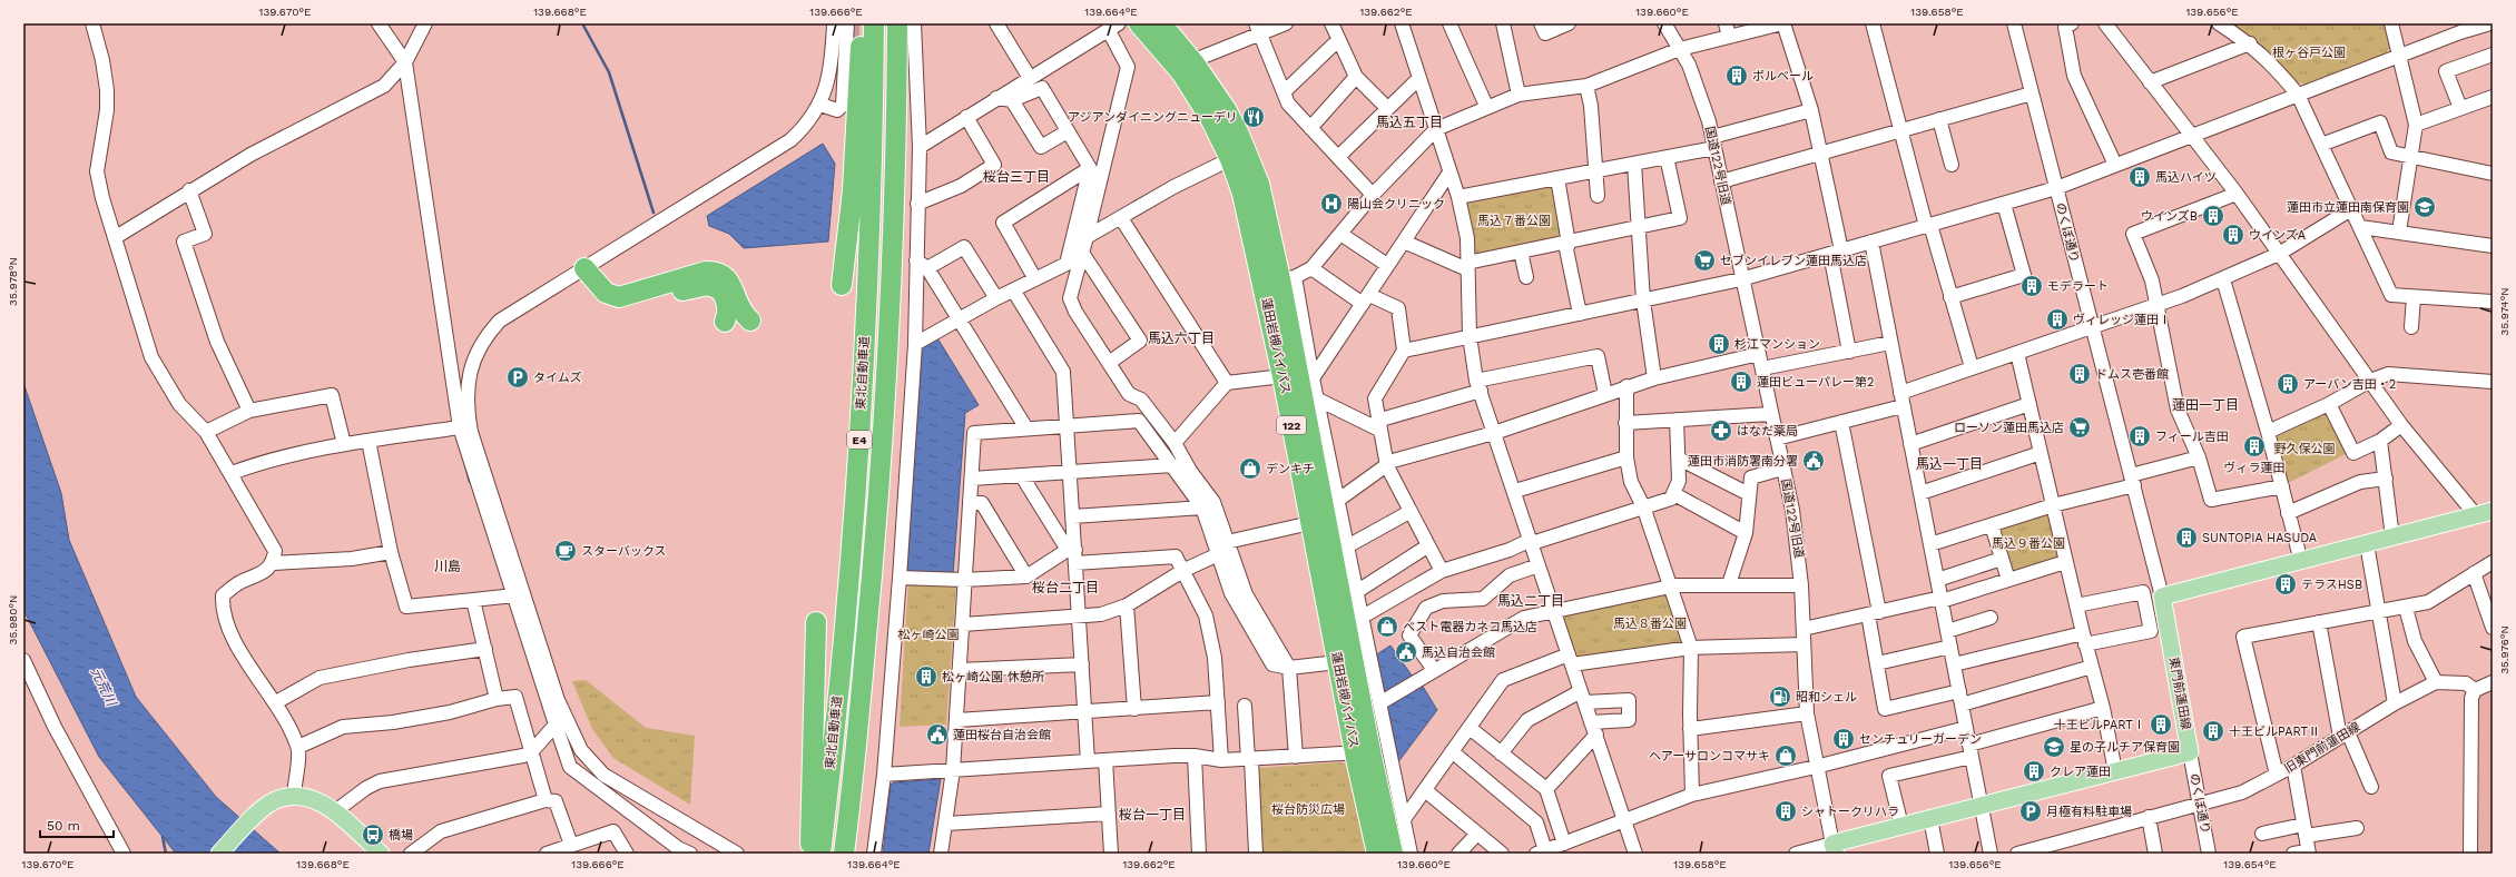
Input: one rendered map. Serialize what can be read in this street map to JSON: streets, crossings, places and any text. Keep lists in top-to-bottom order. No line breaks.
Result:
{"streets":{"highway":["蓮田岩槻バイパス","東北自動車道","122","E4"],"main road":["東門前蓮田線"],"street":["国道122号旧道","のくぼ通り","旧東門前蓮田線"]},"crossings":[["のくぼ通り","東門前蓮田線"],["のくぼ通り","旧東門前蓮田線"]],"districts":["馬込五丁目","桜台三丁目","馬込六丁目","蓮田一丁目","馬込一丁目","川島","桜台二丁目","馬込二丁目","桜台一丁目"],"water":["元荒川"],"parks":["根ヶ谷戸公園","馬込７番公園","野久保公園","馬込９番公園","馬込８番公園","松ヶ崎公園","桜台防災広場"],"places":{"building":["ボルベール","馬込ハイツ","ウインズB","ウインズA","モデラート","ヴィレッジ蓮田Ⅰ","杉江マンション","ドムス壱番館","蓮田ビューパレー第2","アーバン吉田・2","フィール吉田","ヴィラ蓮田","SUNTOPIA HASUDA","テラスHSB","松ヶ崎公園 休憩所","十王ビルPARTⅠ","十王ビルPARTⅡ","センチュリーガーデン","クレア蓮田","シャトークリハラ"],"restaurant":["アジアンダイニングニューデリ"],"hospital":["陽山会クリニック"],"school or university":["蓮田市立蓮田南保育園","星の子ルチア保育園"],"supermarket":["セブンイレブン蓮田馬込店","ローソン蓮田馬込店"],"parking":["タイムズ","月極有料駐車場"],"pharmacy":["はなだ薬局"],"public building":["蓮田市消防署南分署","馬込自治会館","蓮田桜台自治会館"],"shop":["デンキチ","ベスト電器カネコ馬込店","ヘアーサロンコマサキ"],"cafe":["スターバックス"],"fuel station":["昭和シェル"],"bus stop":["橋場"]},"scale_bar":"50 m","coordinates":["139.670°E","139.668°E","139.666°E","139.664°E","139.662°E","139.660°E","139.658°E","139.656°E","35.978°N","35.974°N","35.980°N","35.976°N","139.654°E"]}
